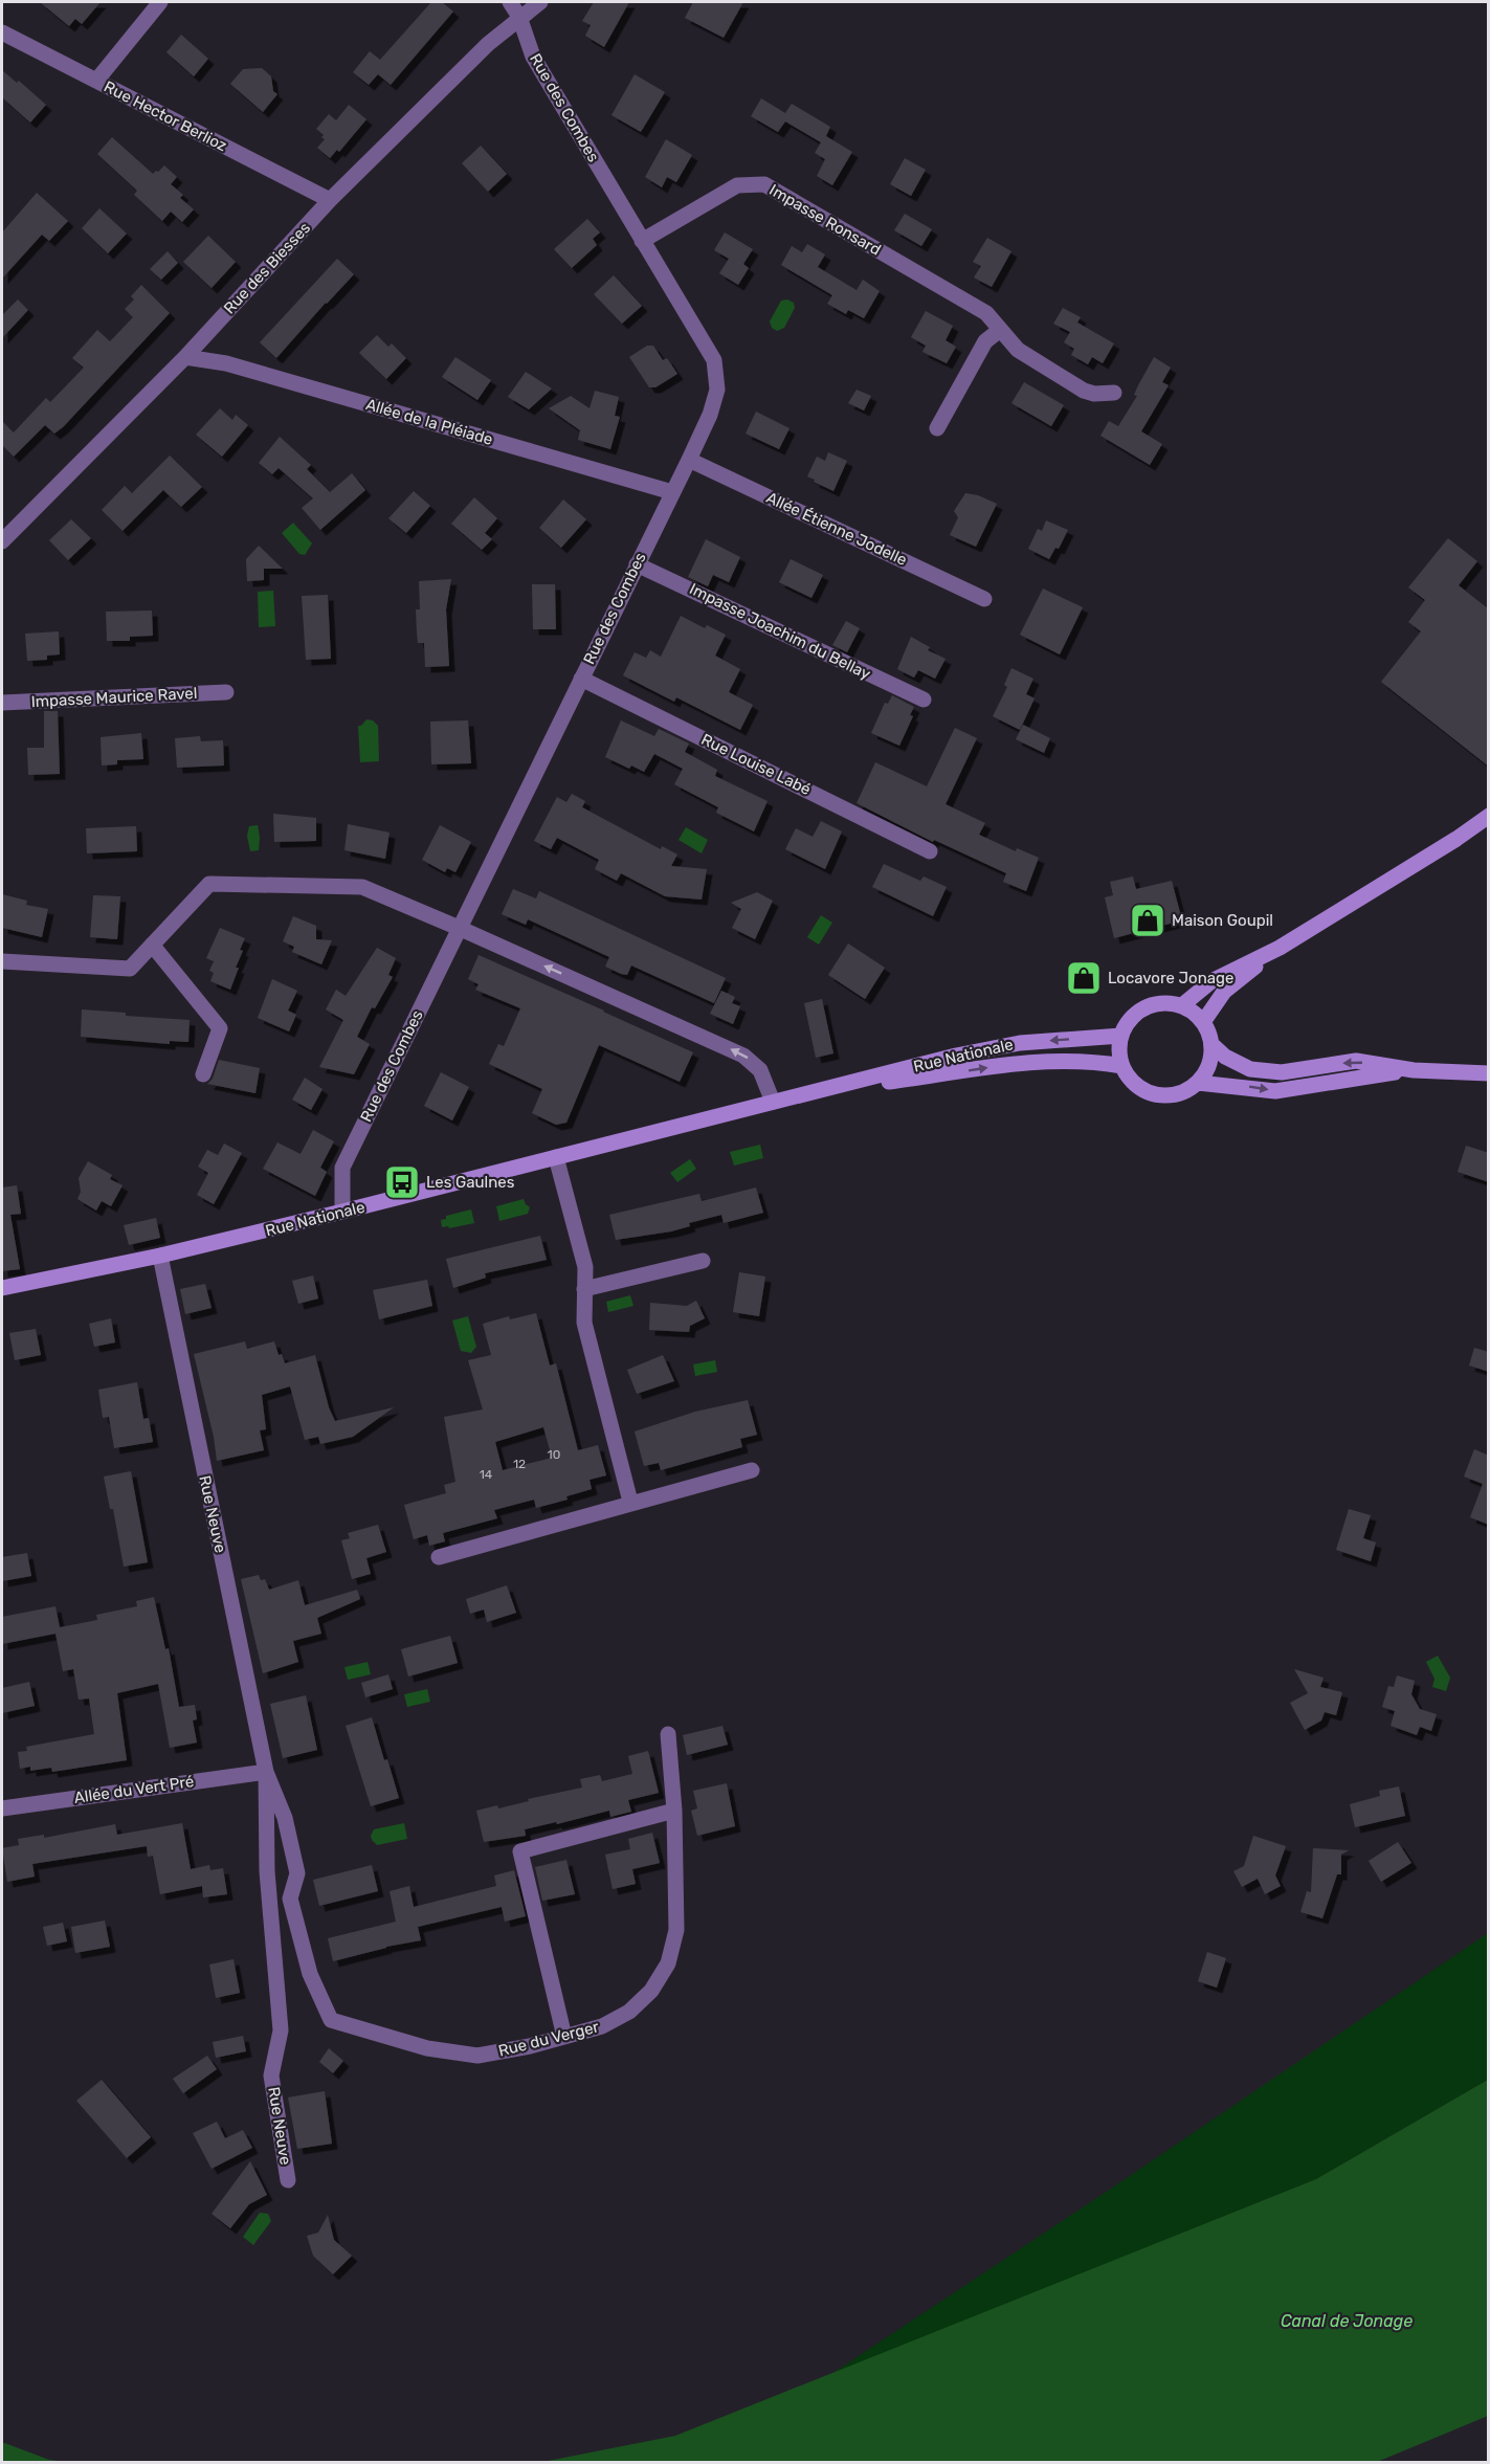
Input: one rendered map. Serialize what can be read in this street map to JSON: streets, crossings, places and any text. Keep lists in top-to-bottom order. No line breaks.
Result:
{"streets":{"main road":["Rue Nationale"],"street":["Rue des Combes","Rue Hector Berlioz","Impasse Ronsard","Rue des Biesses","Allée de la Pléiade","Allée Étienne Jodelle","Impasse Joachim du Bellay","Impasse Maurice Ravel","Rue Louise Labé","Rue Neuve","Allée du Vert Pré","Rue du Verger"]},"crossings":[["Rue des Combes","Impasse Ronsard"],["Rue des Combes","Rue des Biesses"],["Rue des Combes","Allée de la Pléiade"],["Rue des Combes","Allée Étienne Jodelle"],["Rue des Combes","Impasse Joachim du Bellay"],["Rue des Combes","Rue Louise Labé"],["Rue des Combes","Rue Nationale"],["Rue Hector Berlioz","Rue des Biesses"],["Rue des Biesses","Allée de la Pléiade"],["Rue Nationale","Rue Neuve"],["Rue Neuve","Allée du Vert Pré"],["Rue Neuve","Rue du Verger"]],"water":["Canal de Jonage"],"places":{"shop":["Maison Goupil","Locavore Jonage"],"bus stop":["Les Gaulnes"]},"house_numbers":["10","12","14"]}
